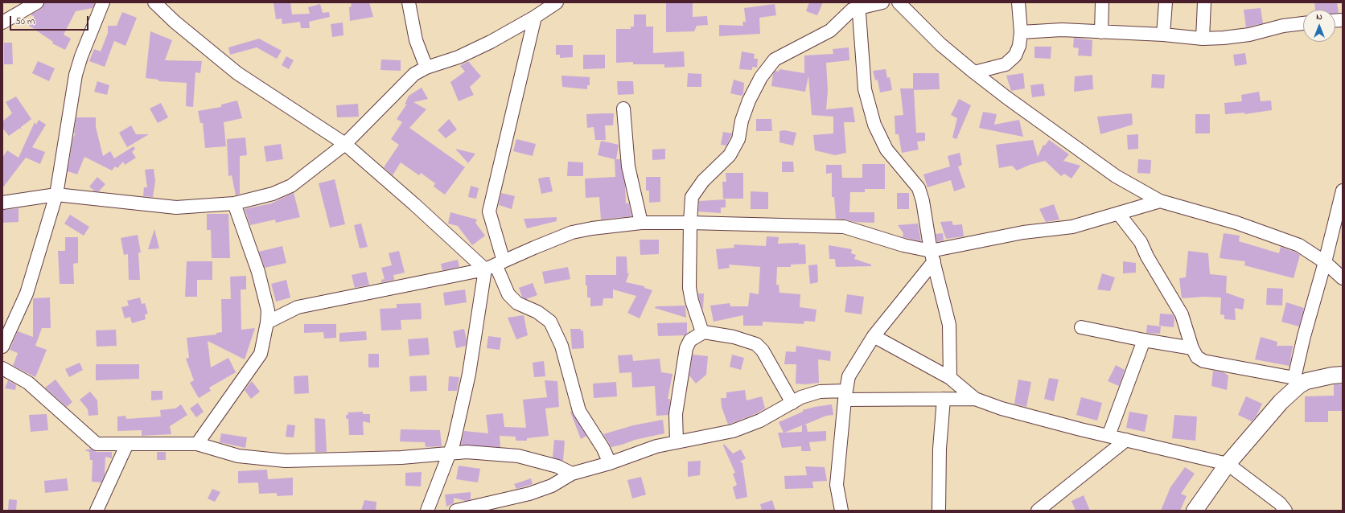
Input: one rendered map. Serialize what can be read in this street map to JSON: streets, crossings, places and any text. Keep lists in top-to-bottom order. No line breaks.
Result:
{"scale_bar":"50 m","north":"top"}
